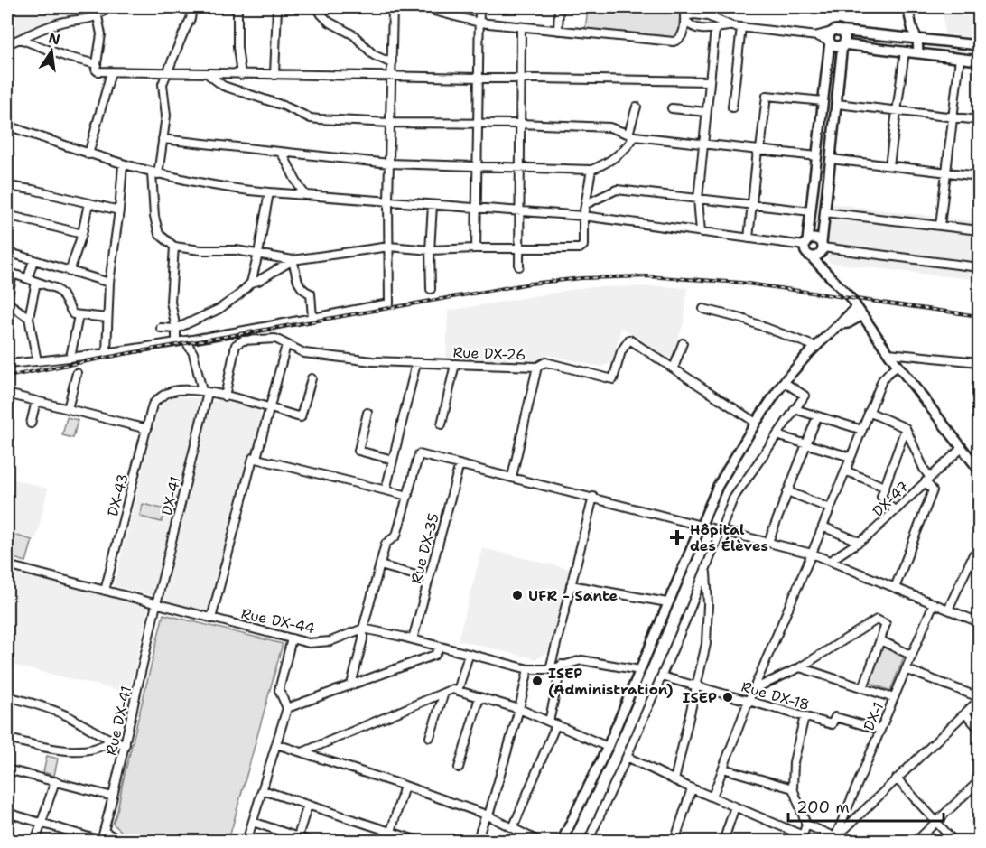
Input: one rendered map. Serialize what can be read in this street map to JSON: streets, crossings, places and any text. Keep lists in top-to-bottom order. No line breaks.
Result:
{"streets":{"street":["Rue DX-26","DX-43","DX-41","DX-47","Rue DX-35","Rue DX-44","Rue DX-18","DX-1","Rue DX-41"]},"crossings":[["DX-43","DX-41"],["DX-43","Rue DX-44"],["DX-41","Rue DX-44"],["DX-41","Rue DX-41"],["Rue DX-44","Rue DX-41"],["Rue DX-18","DX-1"]],"places":{"health":["Hôpital des Élèves"],"other":["UFR - Sante","ISEP (Administration)","ISEP"]},"scale_bar":"200 m","north":"top"}
